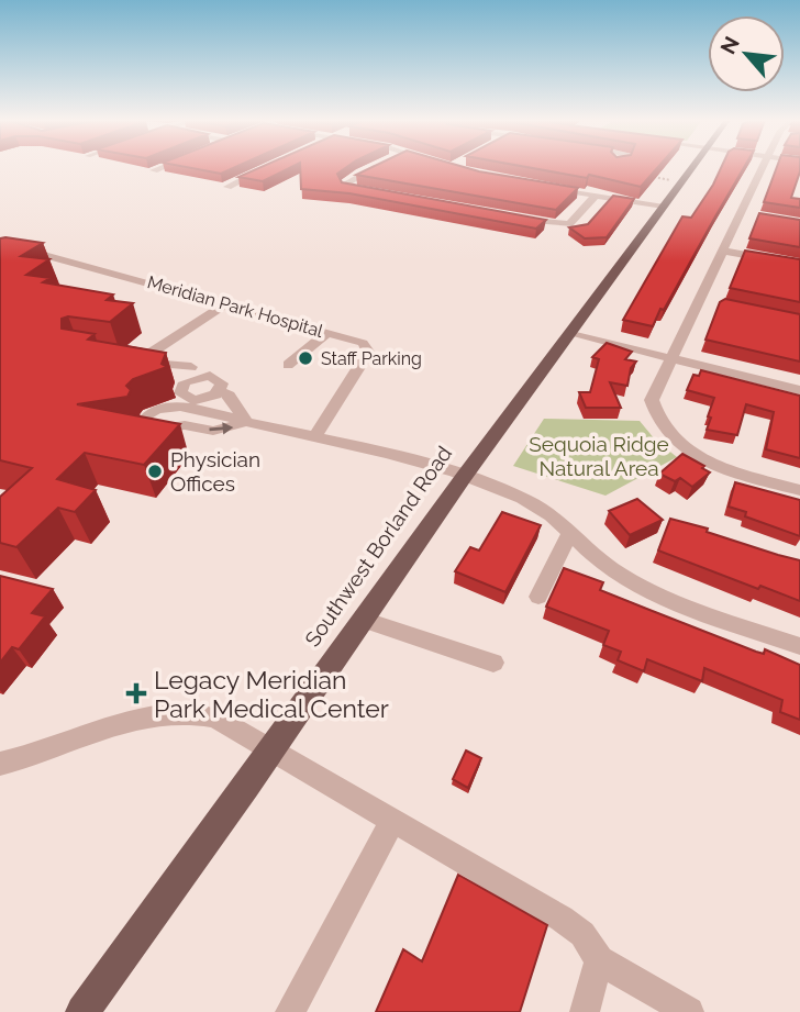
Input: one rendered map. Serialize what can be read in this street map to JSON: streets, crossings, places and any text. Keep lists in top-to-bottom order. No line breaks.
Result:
{"streets":{"main road":["Southwest Borland Road"],"street":["Meridian Park Hospital"]},"parks":["Sequoia Ridge Natural Area"],"places":{"other":["Staff Parking","Physician Offices"],"health":["Legacy Meridian Park Medical Center"]},"north":"top left"}
